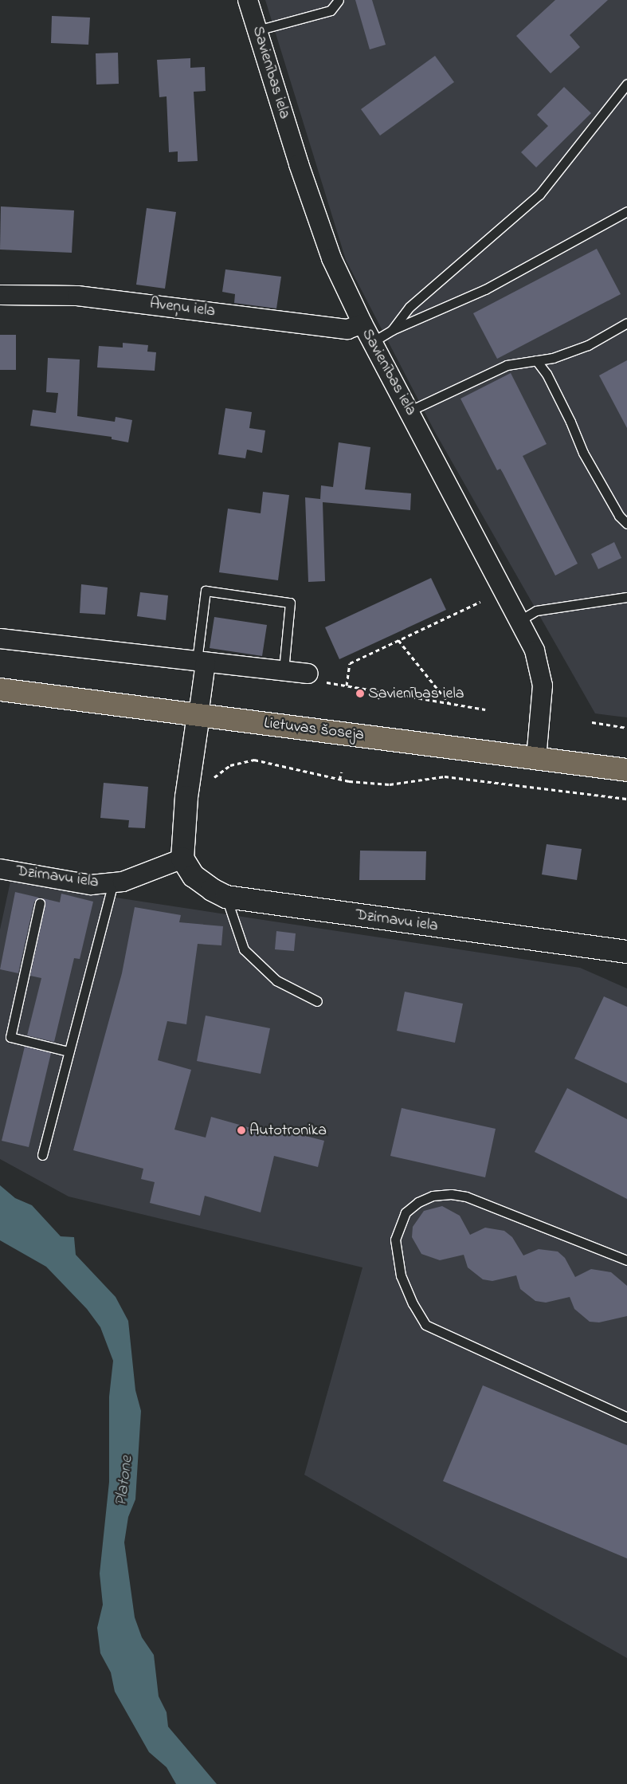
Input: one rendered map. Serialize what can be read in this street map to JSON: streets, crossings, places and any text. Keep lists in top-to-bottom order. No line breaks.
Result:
{"streets":{"main road":["Lietuvas šoseja"],"street":["Savienības iela","Aveņu iela","Dzirnavu iela"]},"crossings":[["Savienības iela","Aveņu iela"],["Savienības iela","Lietuvas šoseja"]],"water":["Platone"],"places":["Savienības iela","Autotronika"]}
